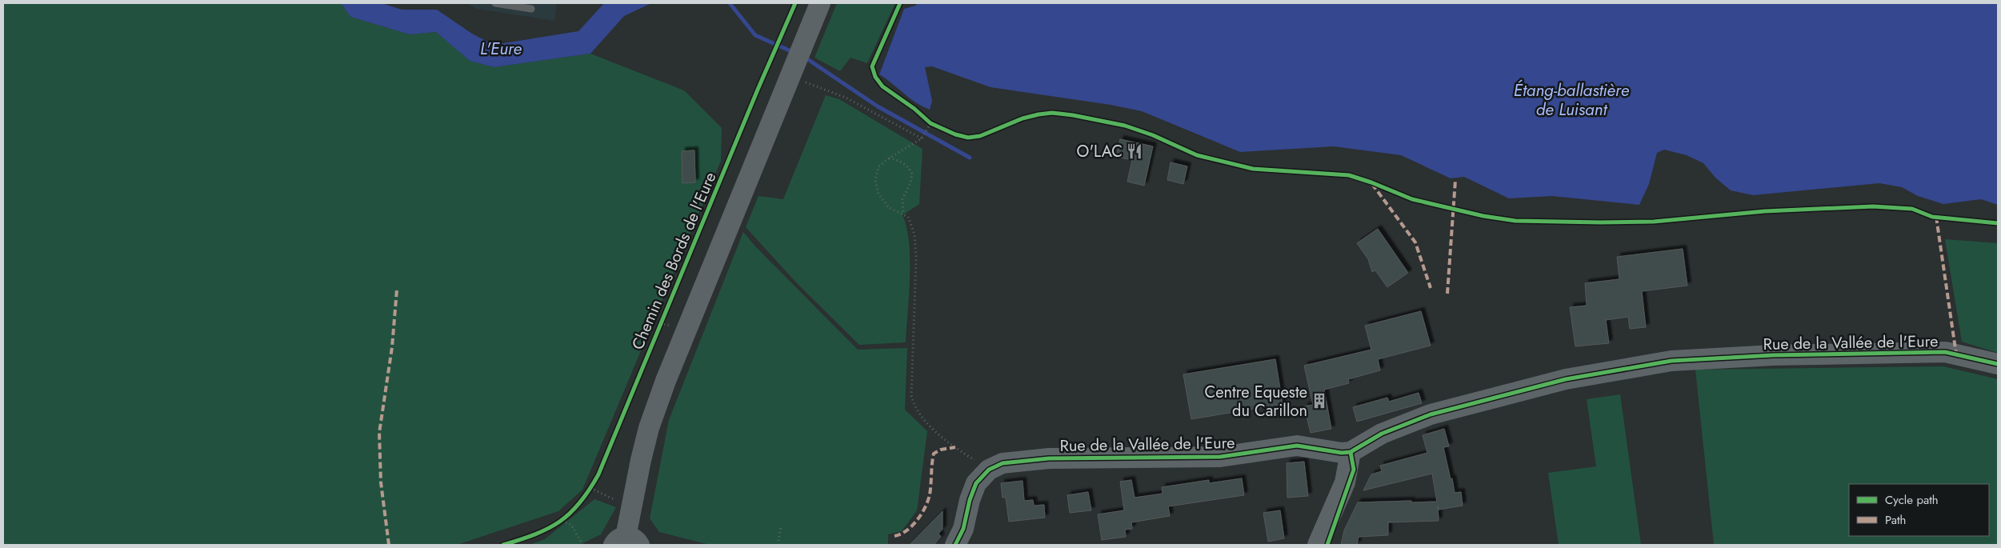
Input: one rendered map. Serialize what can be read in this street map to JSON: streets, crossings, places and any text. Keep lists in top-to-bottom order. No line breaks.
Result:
{"streets":{"street":["Rue de la Vallée de l'Eure"],"cycle path":["Chemin des Bords de l'Eure"]},"water":["L'Eure","Étang-ballastière de Luisant"],"places":{"restaurant":["O'LAC"],"building":["Centre Equeste du Carillon"]},"legend":["Cycle path","Path"]}
